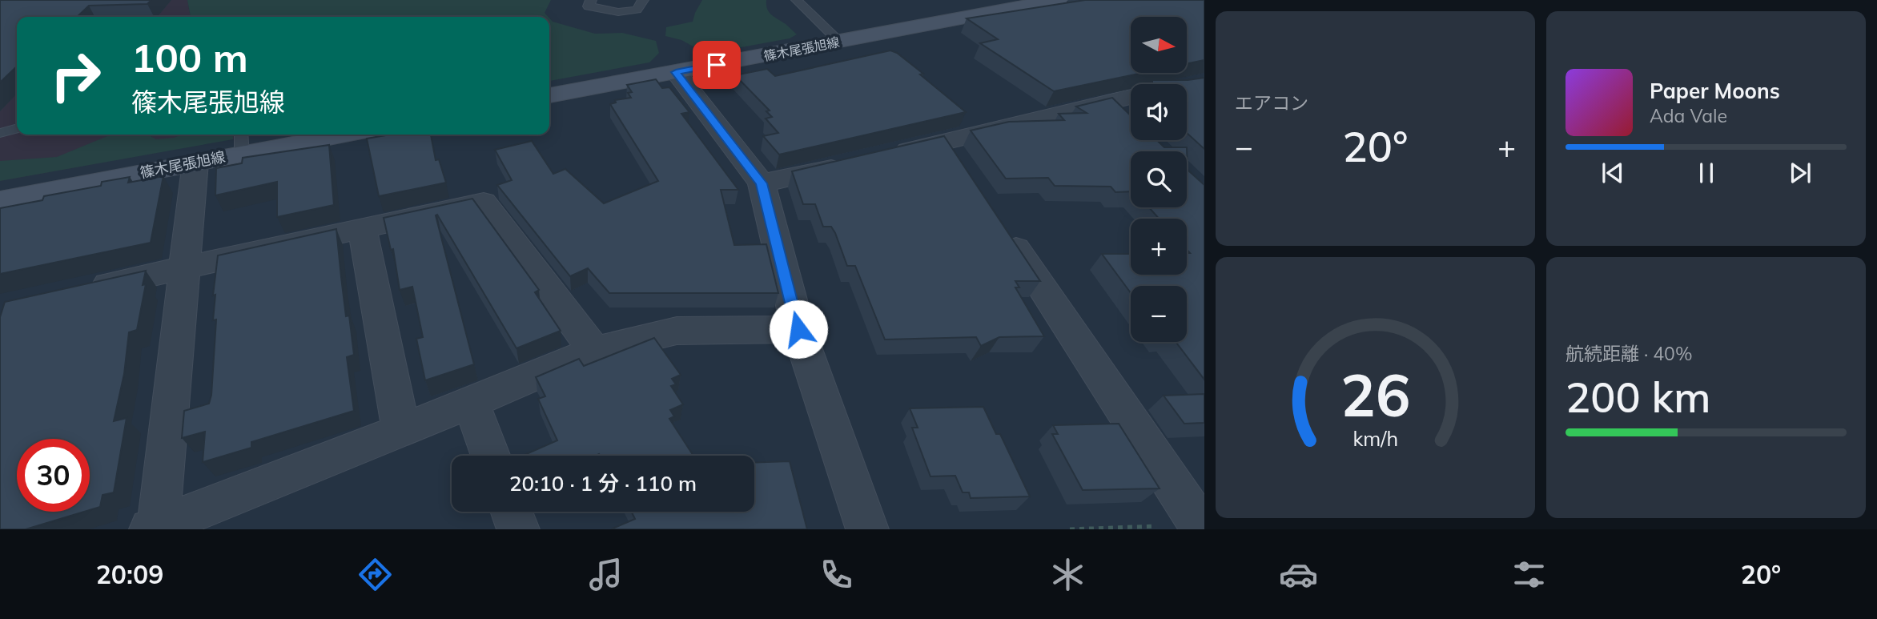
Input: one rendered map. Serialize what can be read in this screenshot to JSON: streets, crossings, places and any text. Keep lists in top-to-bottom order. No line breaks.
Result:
{"streets":{"main road":["篠木尾張旭線"]},"north":"right","page":{"tile":["エアコン",["航続距離 · 40%","200 km"]],"map_buttons":["+","−"],"turn":["100 m","篠木尾張旭線"],"song":["Paper Moons","Ada Vale"],"heat":["−","20°","+"],"limit":"30","trip":"20:10 · 1 分 · 110 m","tabs":["20:09","20°"],"gauge":["26","km/h"]}}
